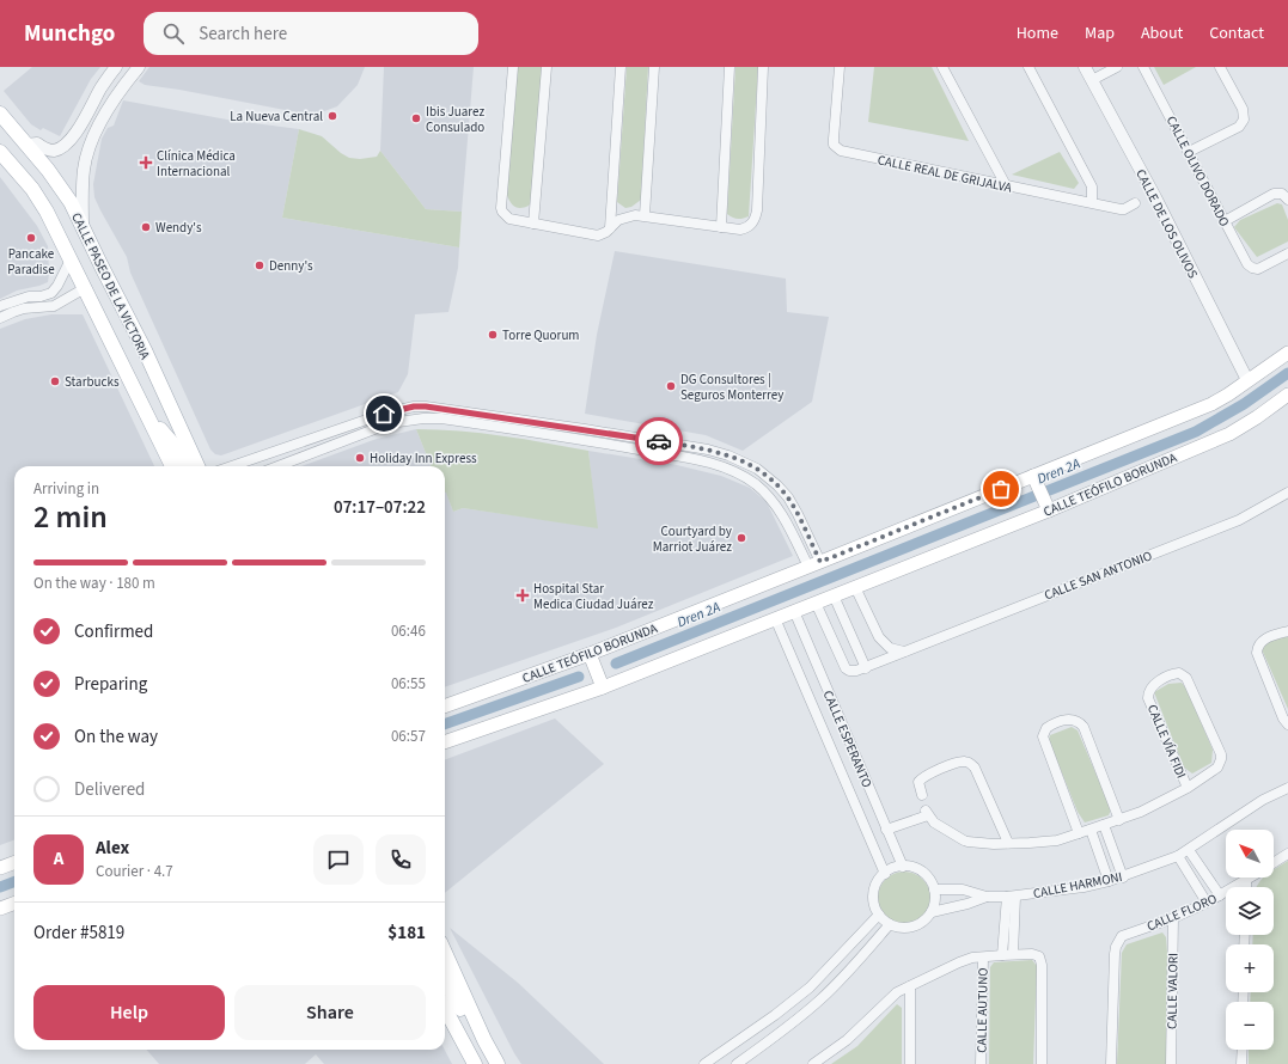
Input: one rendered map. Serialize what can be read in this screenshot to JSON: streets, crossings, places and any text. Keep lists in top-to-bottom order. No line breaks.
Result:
{"streets":{"main road":["CALLE PASEO DE LA VICTORIA","CALLE TEÓFILO BORUNDA"],"street":["CALLE OLIVO DORADO","CALLE REAL DE GRIJALVA","CALLE DE LOS OLIVOS","CALLE SAN ANTONIO","CALLE ESPERANTO","CALLE VÍA FIDI","CALLE HARMONI","CALLE FLORO","CALLE VALORI","CALLE AUTUNO"]},"crossings":[["CALLE DE LOS OLIVOS","CALLE TEÓFILO BORUNDA"],["CALLE TEÓFILO BORUNDA","CALLE SAN ANTONIO"],["CALLE TEÓFILO BORUNDA","CALLE ESPERANTO"],["CALLE ESPERANTO","CALLE HARMONI"],["CALLE FLORO","CALLE VALORI"]],"water":["Dren 2A"],"places":{"other":["La Nueva Central","Ibis Juarez Consulado","Wendy's","Pancake Paradise","Denny's","Torre Quorum","Starbucks","DG Consultores | Seguros Monterrey","Holiday Inn Express","Courtyard by Marriot Juárez"],"health":["Clínica Médica Internacional","Hospital Star Medica Ciudad Juárez"]},"north":"top left","page":{"header":"Munchgo","search":"Search here","nav":["Home","Map","About","Contact"],"heading":["2 min","Arriving in","07:17–07:22"],"panel":["Alex","Courier · 4.7","Order #5819","$181"],"bar":"On the way · 180 m","list":[["Confirmed","06:46"],["Preparing","06:55"],["On the way","06:57"],"Delivered"],"map_buttons":["+","−"],"round":"A","buttons":["Help","Share"]}}
